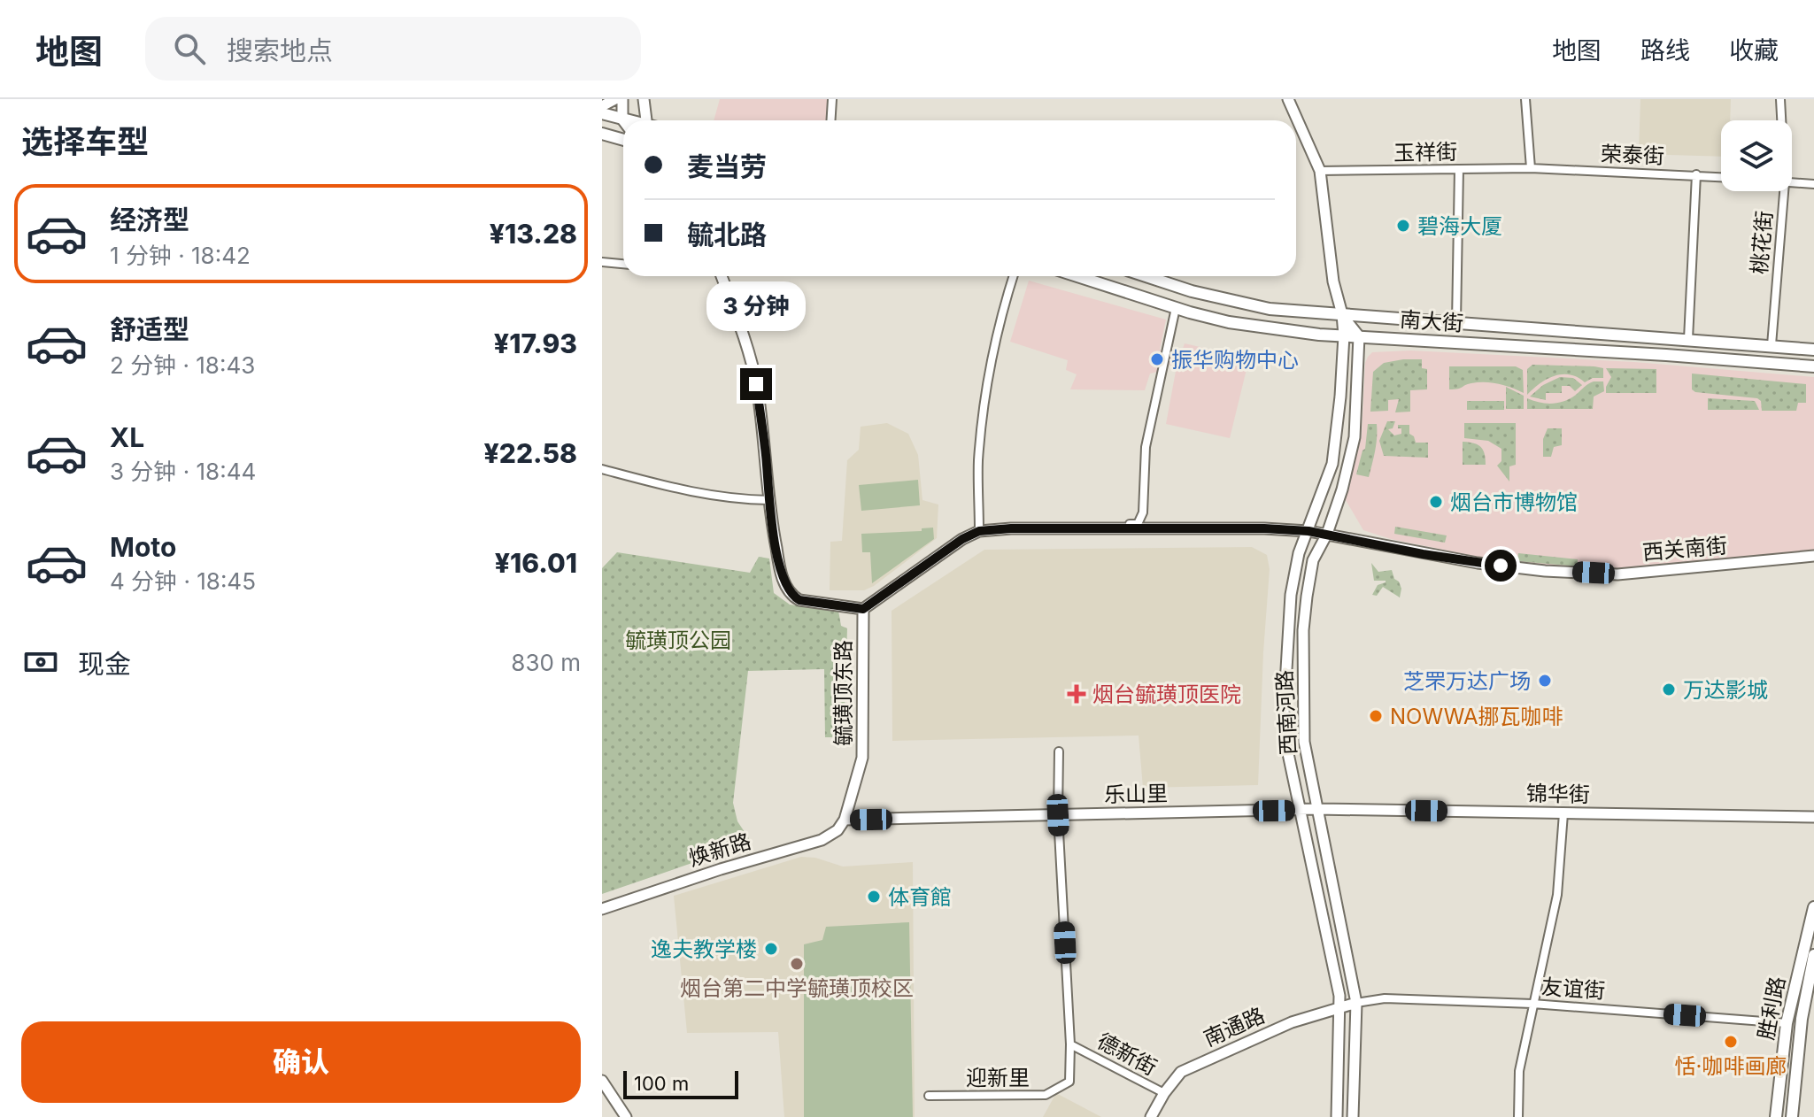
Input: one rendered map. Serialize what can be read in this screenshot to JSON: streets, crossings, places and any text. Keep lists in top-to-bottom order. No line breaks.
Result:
{"streets":{"main road":["南大街","胜利路"],"street":["玉祥街","荣泰街","桃花街","西关南街","毓璜顶东路","西南河路","乐山里","锦华街","焕新路","友谊街","南通路","德新街","迎新里"]},"crossings":[["玉祥街","荣泰街"],["玉祥街","西南河路"],["桃花街","南大街"],["南大街","西南河路"],["西关南街","毓璜顶东路"],["西关南街","西南河路"],["毓璜顶东路","西南河路"],["毓璜顶东路","乐山里"],["毓璜顶东路","焕新路"],["西南河路","乐山里"],["西南河路","锦华街"],["西南河路","友谊街"],["西南河路","南通路"],["乐山里","锦华街"],["乐山里","焕新路"],["乐山里","德新街"],["友谊街","胜利路"],["友谊街","南通路"],["南通路","德新街"],["德新街","迎新里"]],"parks":["毓璜顶公园"],"places":{"other":["碧海大厦","振华购物中心","烟台市博物馆","芝罘万达广场","万达影城","NOWWA挪瓦咖啡","体育館","逸夫教学楼","烟台第二中学毓璜顶校区","恬·咖啡画廊"],"health":["烟台毓璜顶医院"]},"scale_bar":"100 m","page":{"header":"地图","search":"搜索地点","nav":["地图","路线","收藏"],"heading":"选择车型","banner":["麦当劳","毓北路"],"list":[{"name":"经济型","note":"1 分钟 · 18:42","value":"¥13.28"},{"name":"舒适型","note":"2 分钟 · 18:43","value":"¥17.93"},{"name":"XL","note":"3 分钟 · 18:44","value":"¥22.58"},{"name":"Moto","note":"4 分钟 · 18:45","value":"¥16.01"}],"bubble":"3 分钟","pay":["现金","830 m"],"buttons":"确认","scale":"100 m"}}
